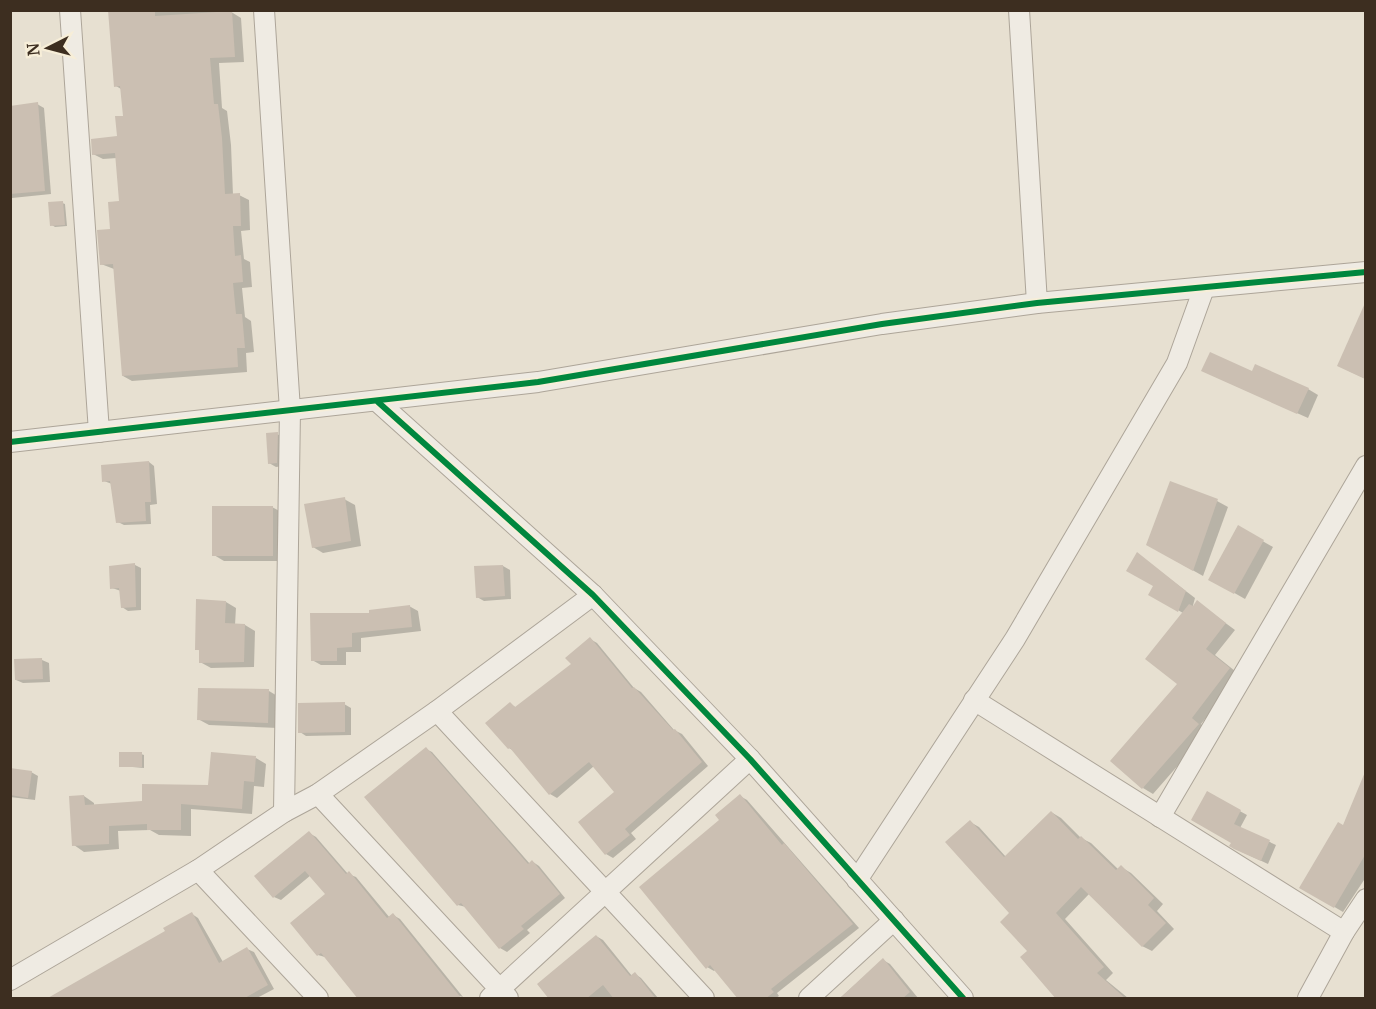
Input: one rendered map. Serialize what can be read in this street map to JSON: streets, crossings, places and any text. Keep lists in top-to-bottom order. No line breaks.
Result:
{"north":"left"}
